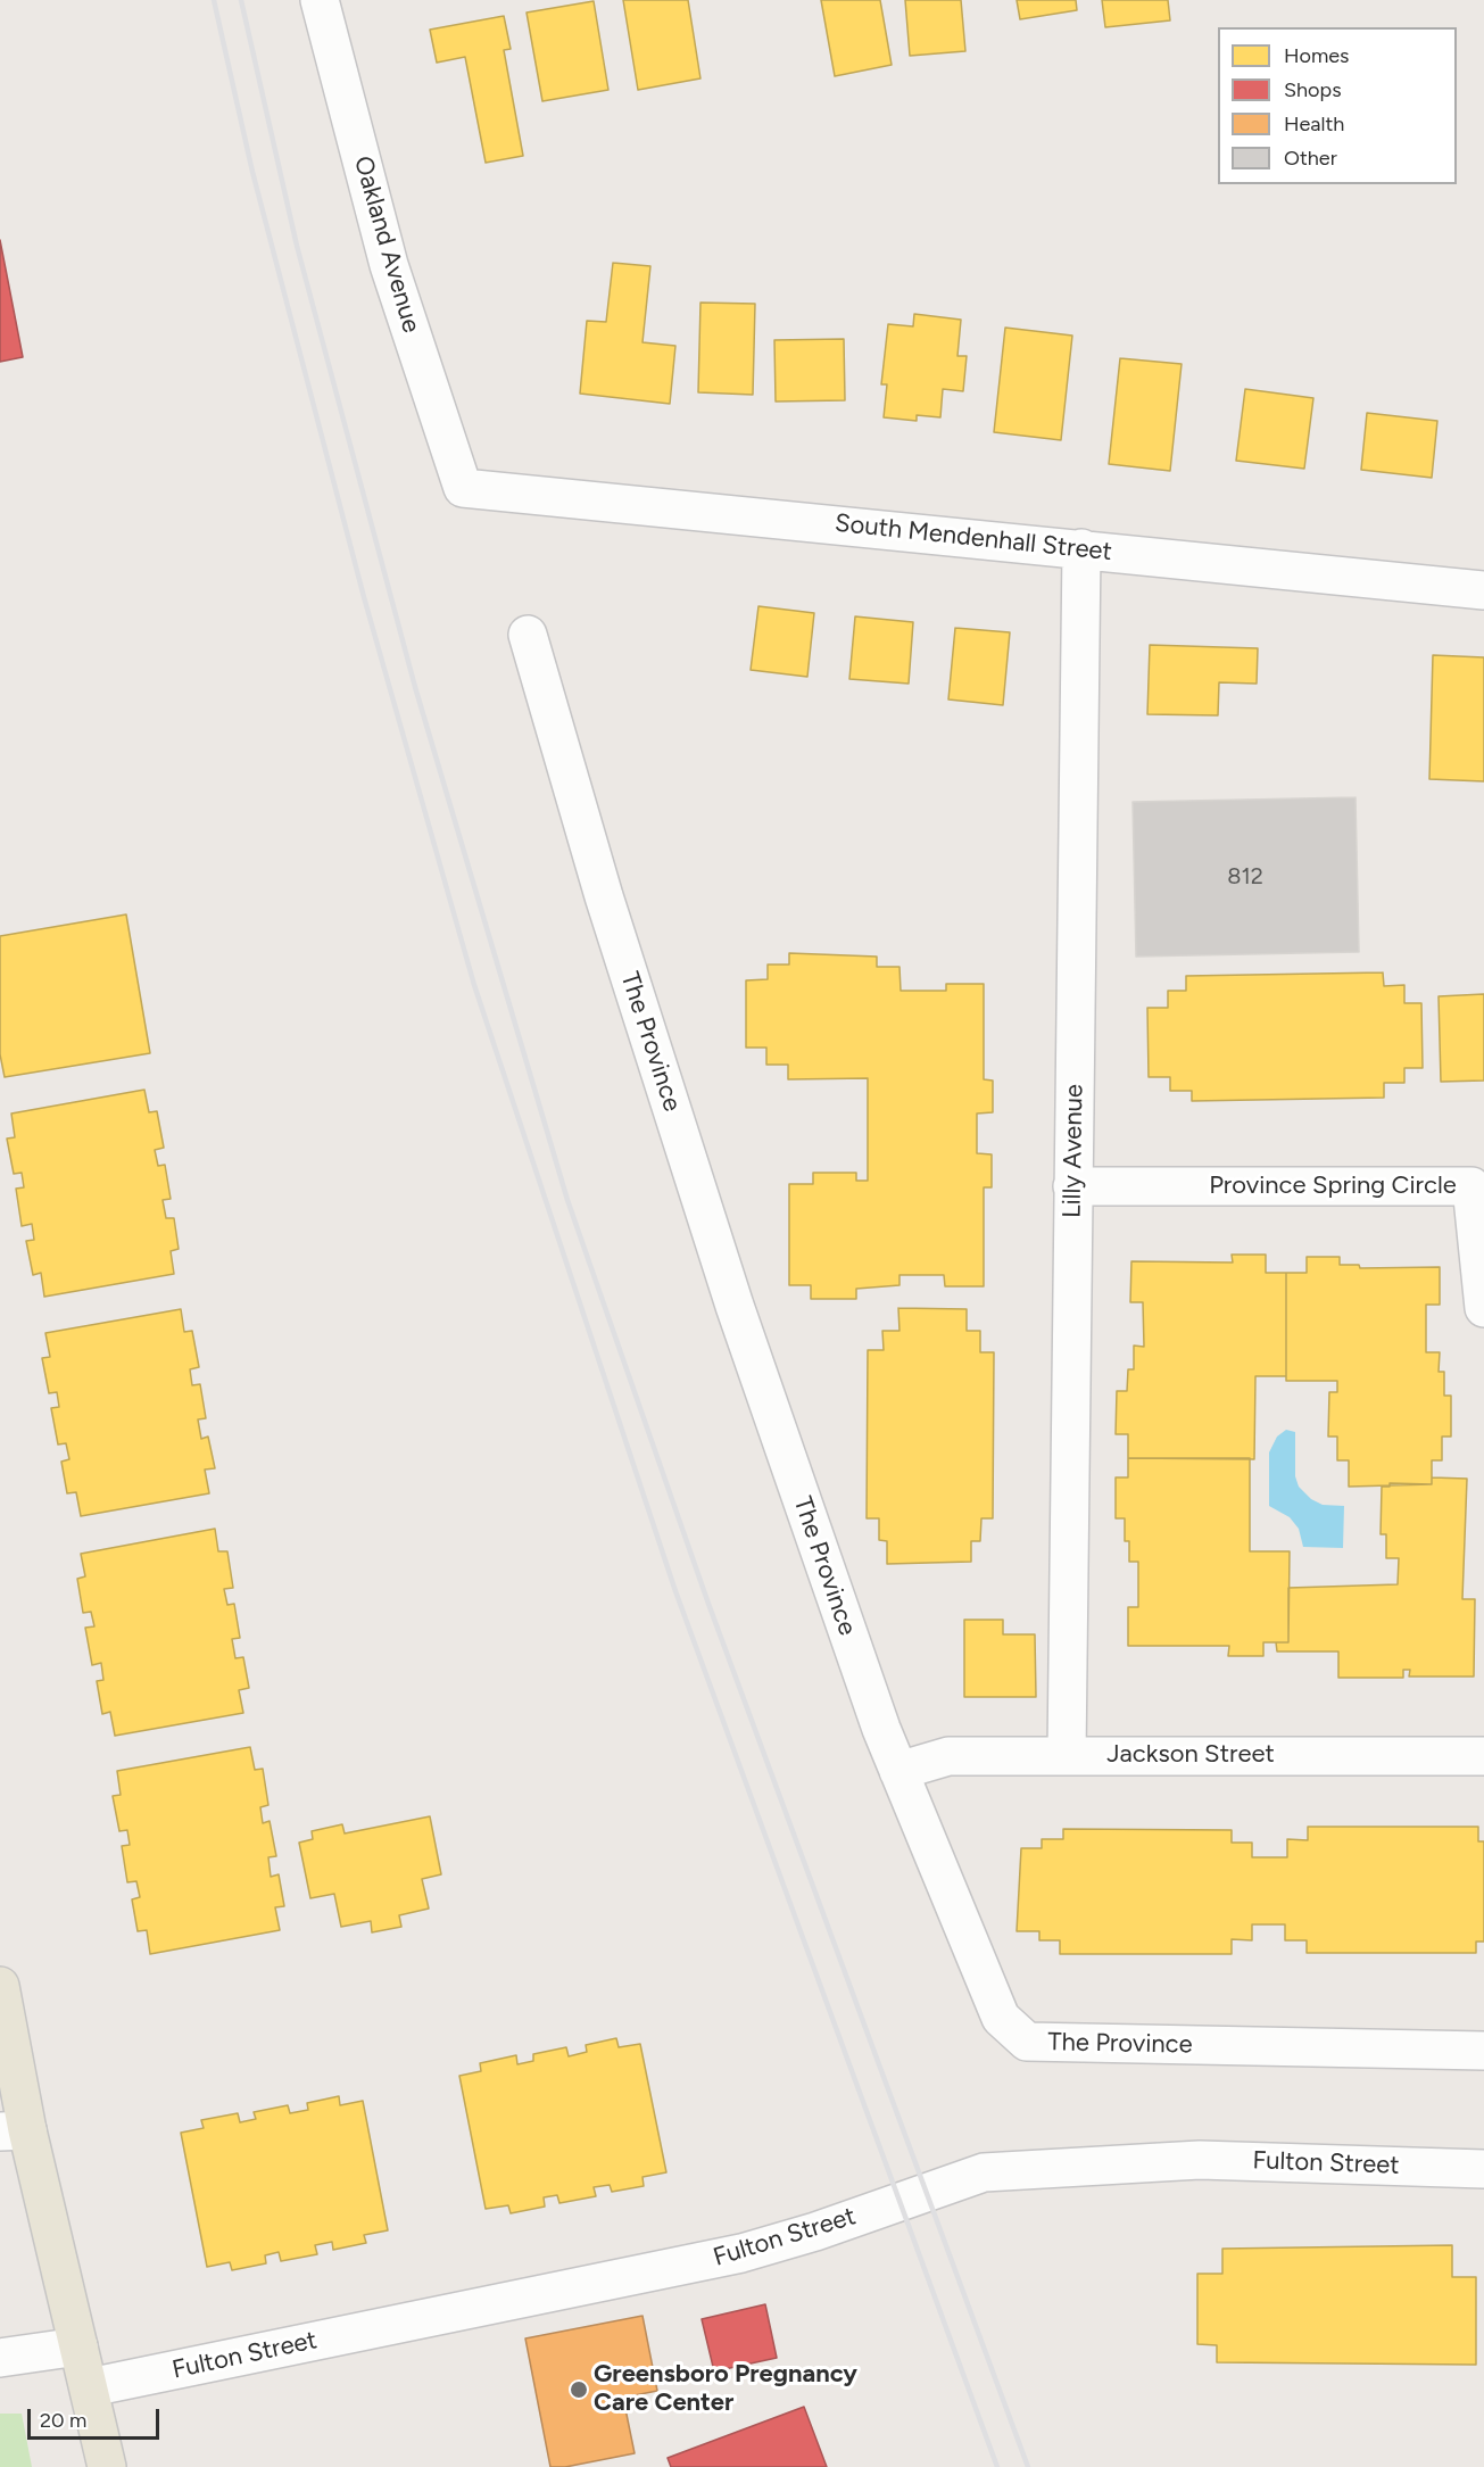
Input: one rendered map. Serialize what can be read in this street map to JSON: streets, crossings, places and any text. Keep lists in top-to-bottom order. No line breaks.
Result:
{"streets":{"street":["Oakland Avenue","South Mendenhall Street","The Province","Lilly Avenue","Province Spring Circle","Jackson Street","Fulton Street"]},"crossings":[["Oakland Avenue","South Mendenhall Street"],["South Mendenhall Street","Lilly Avenue"],["The Province","Jackson Street"],["Lilly Avenue","Province Spring Circle"],["Lilly Avenue","Jackson Street"]],"places":["Greensboro Pregnancy Care Center"],"house_numbers":["812"],"legend":["Homes","Shops","Health","Other"],"scale_bar":"20 m"}
